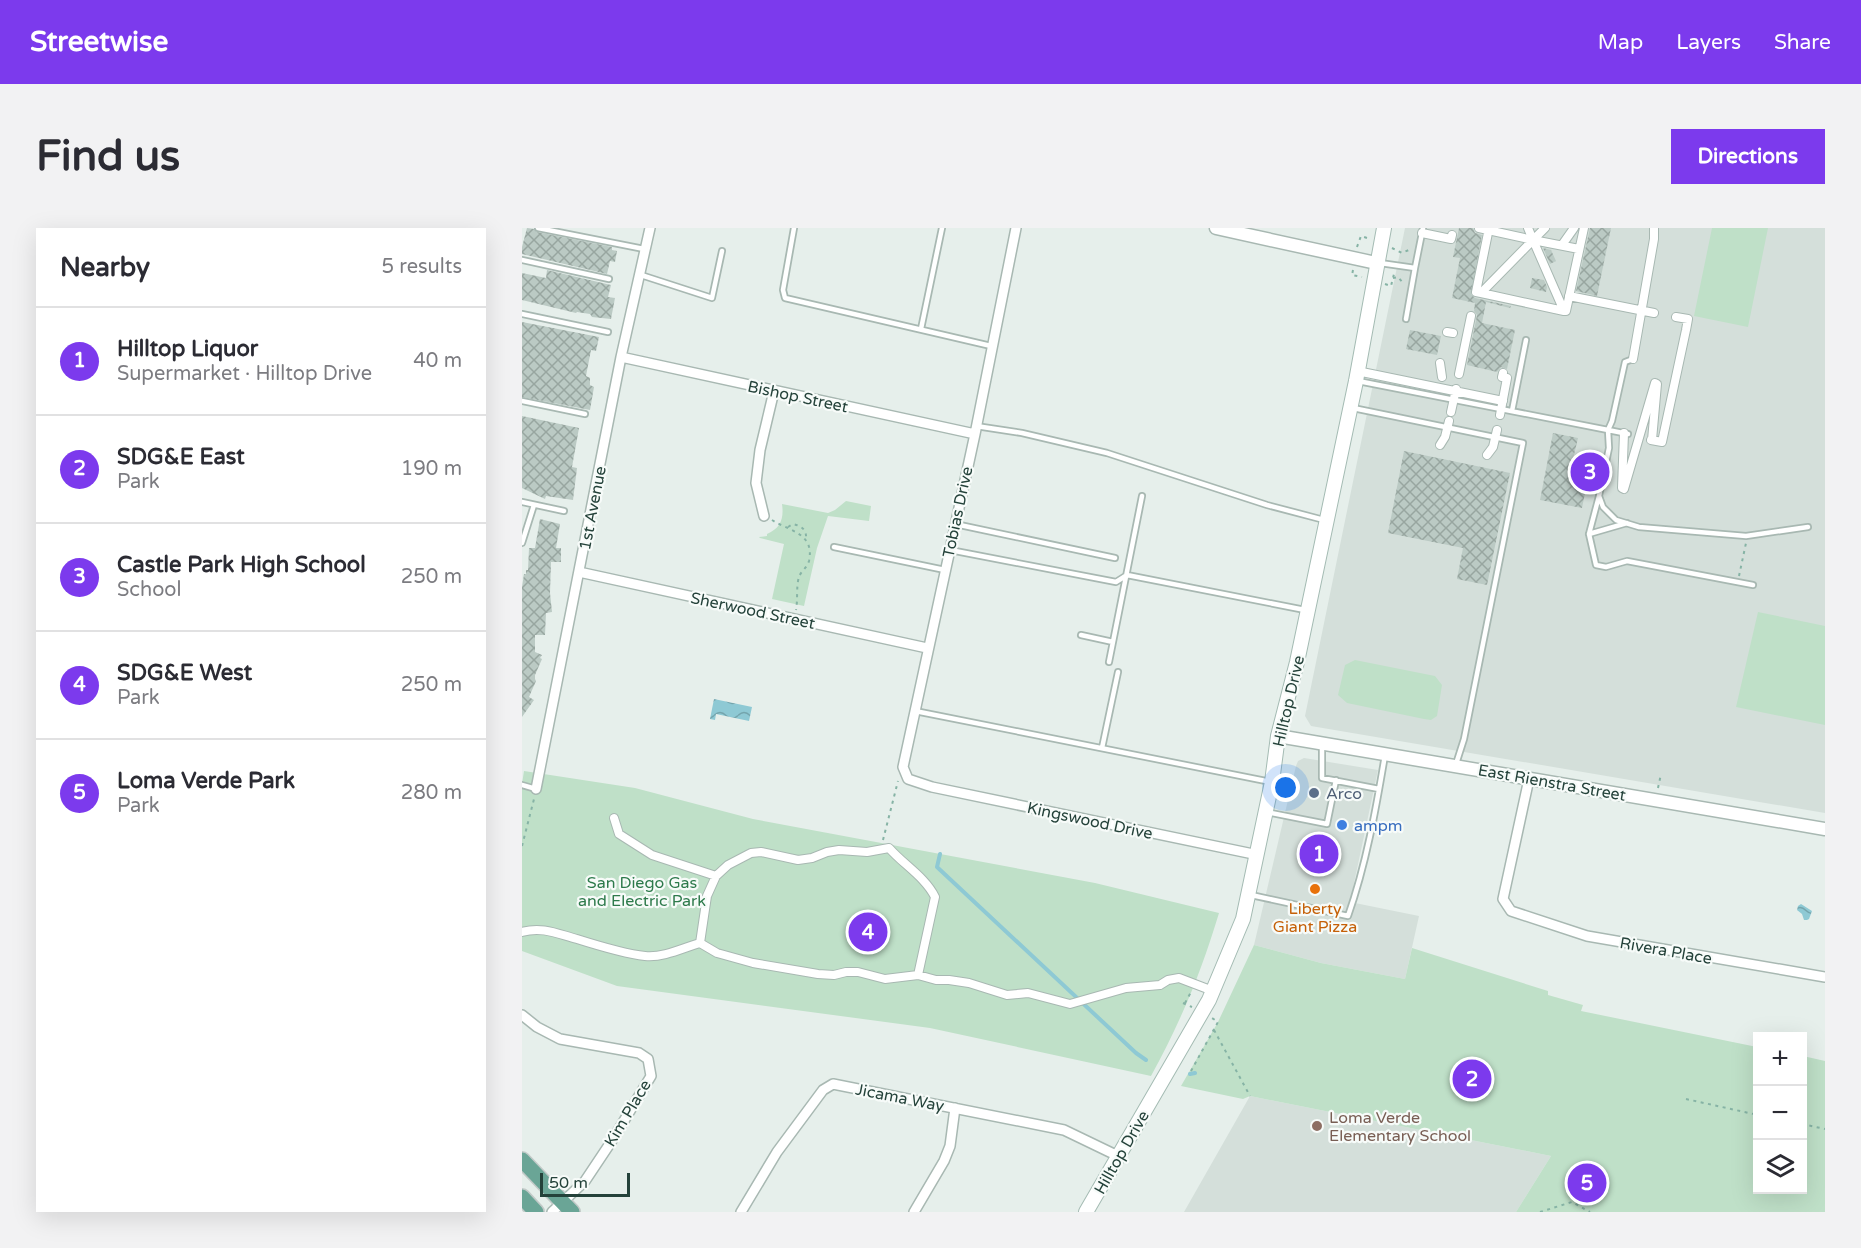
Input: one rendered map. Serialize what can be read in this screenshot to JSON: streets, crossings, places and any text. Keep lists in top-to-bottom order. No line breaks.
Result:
{"streets":{"main road":["Hilltop Drive"],"street":["Bishop Street","1st Avenue","Tobias Drive","Sherwood Street","East Rienstra Street","Kingswood Drive","Rivera Place","Jicama Way","Kim Place"]},"crossings":[["Bishop Street","1st Avenue"],["Bishop Street","Tobias Drive"],["1st Avenue","Sherwood Street"],["Tobias Drive","Sherwood Street"],["Tobias Drive","Kingswood Drive"],["Hilltop Drive","East Rienstra Street"],["Hilltop Drive","Kingswood Drive"],["Hilltop Drive","Jicama Way"],["East Rienstra Street","Rivera Place"]],"parks":["San Diego Gas and Electric Park"],"places":["Arco","ampm","Liberty Giant Pizza","Loma Verde Elementary School"],"scale_bar":"50 m","page":{"header":"Streetwise","nav":["Map","Layers","Share"],"buttons":"Directions","title":"Find us","heading":["Nearby","5 results"],"list":[{"mark":"1","name":"Hilltop Liquor","note":"Supermarket · Hilltop Drive","value":"40 m"},{"mark":"2","name":"SDG&E East","note":"Park","value":"190 m"},{"mark":"3","name":"Castle Park High School","note":"School","value":"250 m"},{"mark":"4","name":"SDG&E West","note":"Park","value":"250 m"},{"mark":"5","name":"Loma Verde Park","note":"Park","value":"280 m"}],"pins":["3","1","4","2","5"],"map_buttons":["+","−"],"scale":"50 m"}}
